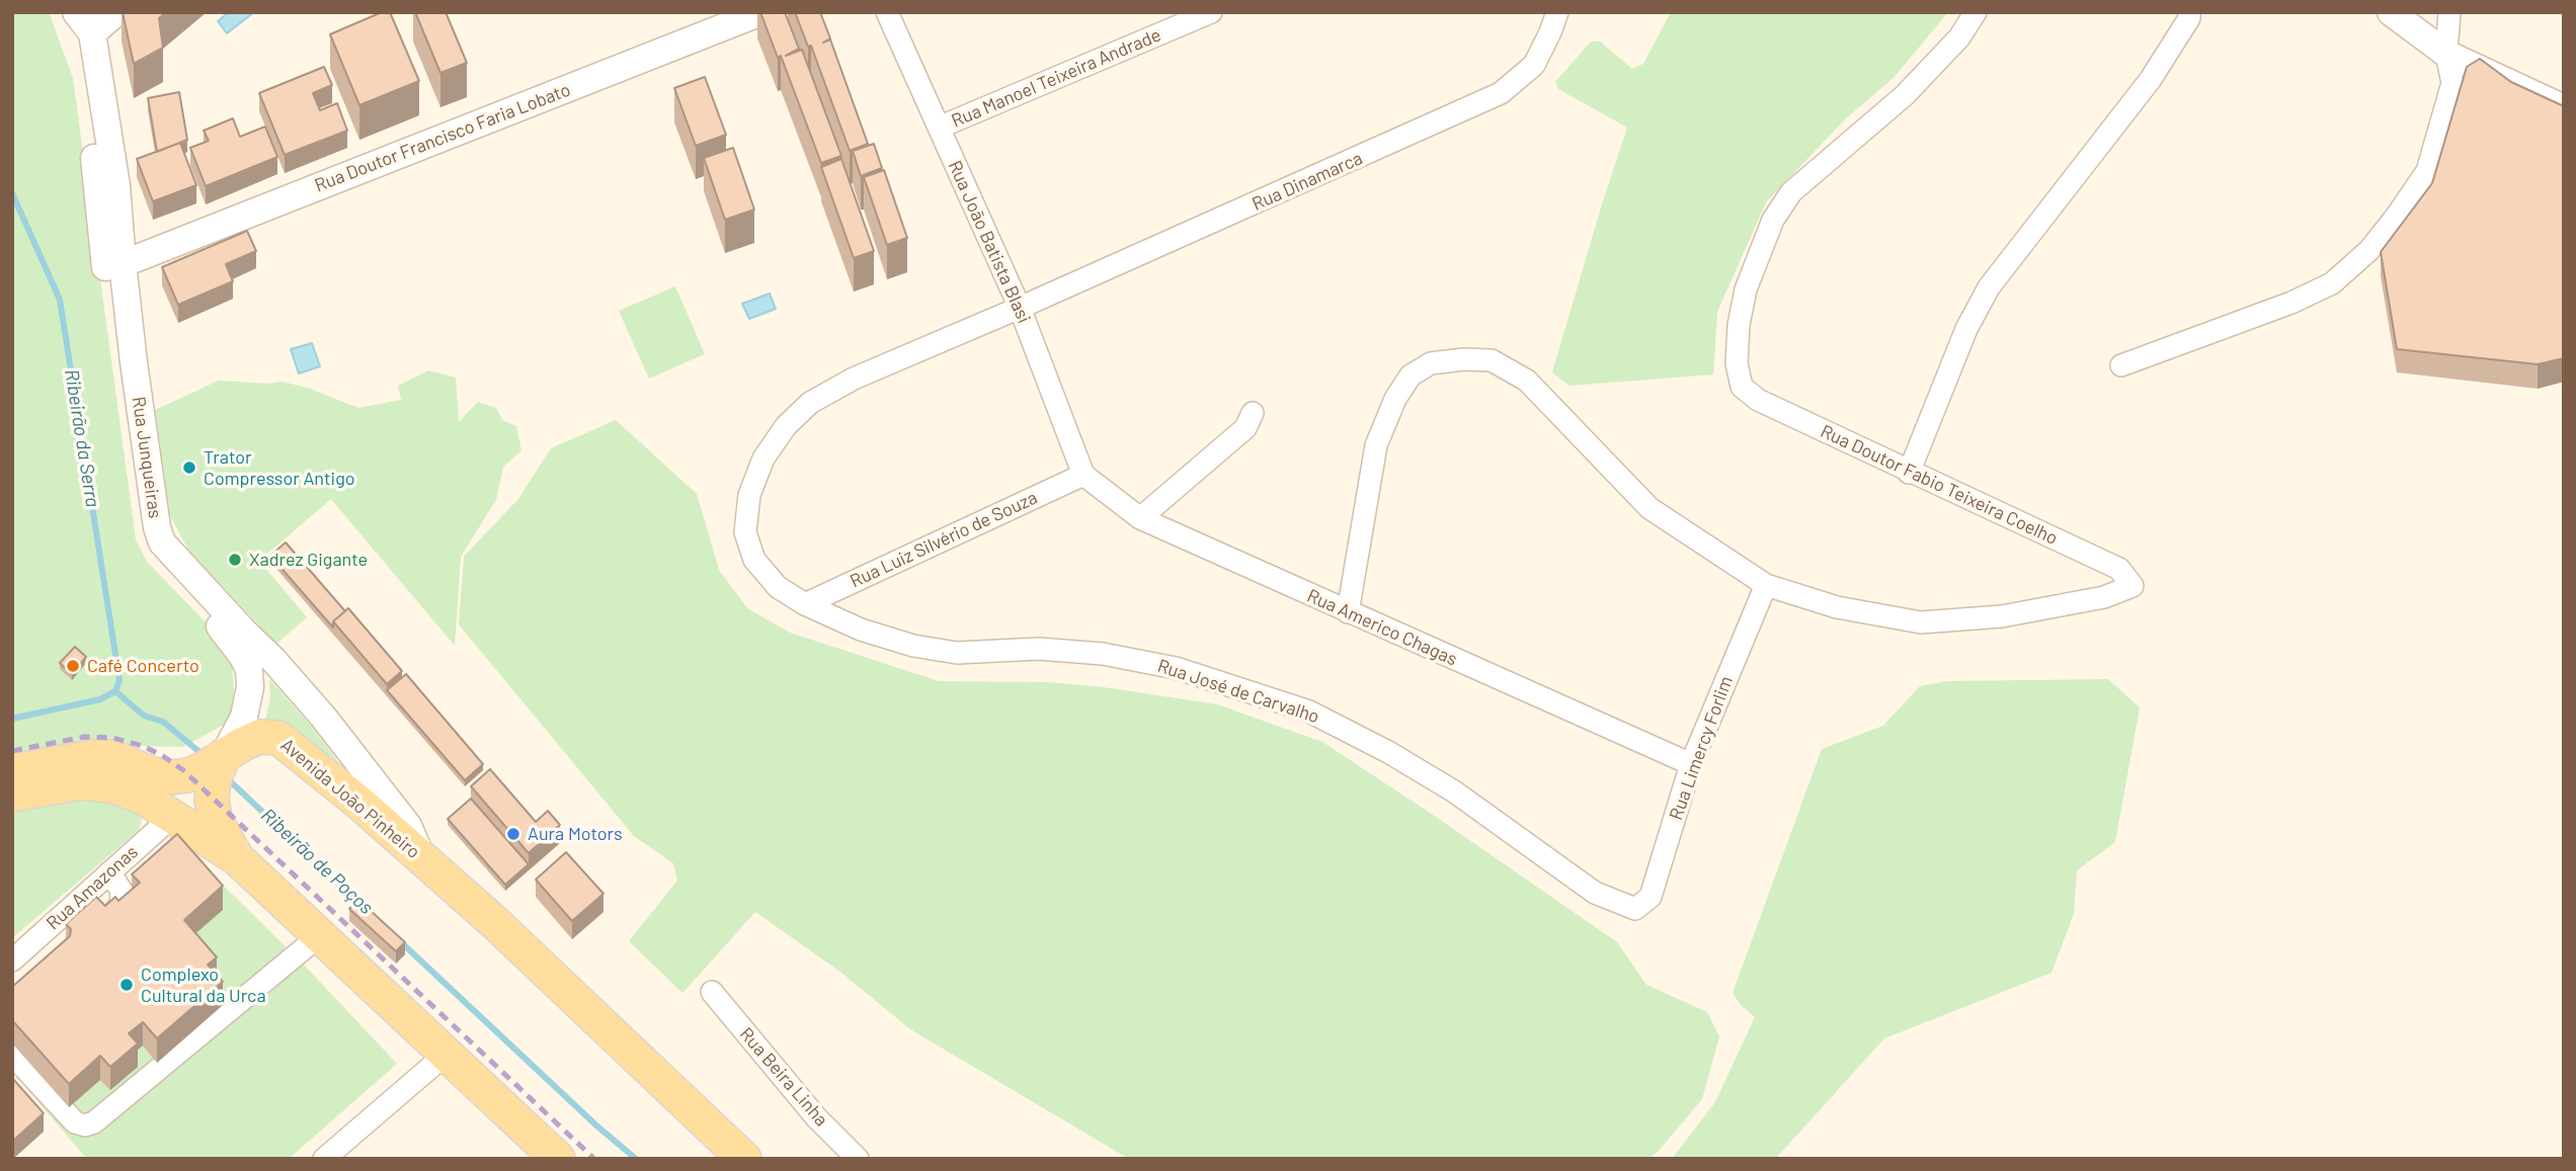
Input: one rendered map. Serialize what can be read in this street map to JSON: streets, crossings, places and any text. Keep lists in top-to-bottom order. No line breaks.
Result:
{"streets":{"main road":["Avenida João Pinheiro"],"street":["Rua Manoel Teixeira Andrade","Rua Doutor Francisco Faria Lobato","Rua Dinamarca","Rua João Batista Blasi","Rua Junqueiras","Rua Doutor Fabio Teixeira Coelho","Rua Luiz Silvério de Souza","Rua Americo Chagas","Rua José de Carvalho","Rua Limercy Forlim","Rua Amazonas","Rua Beira Linha"]},"crossings":[["Rua Manoel Teixeira Andrade","Rua João Batista Blasi"],["Rua Doutor Francisco Faria Lobato","Rua Junqueiras"],["Rua Dinamarca","Rua João Batista Blasi"],["Rua Dinamarca","Rua José de Carvalho"],["Rua João Batista Blasi","Rua Luiz Silvério de Souza"],["Rua João Batista Blasi","Rua Americo Chagas"],["Rua João Batista Blasi","Rua José de Carvalho"],["Rua Junqueiras","Avenida João Pinheiro"],["Rua Doutor Fabio Teixeira Coelho","Rua Limercy Forlim"],["Rua Luiz Silvério de Souza","Rua Americo Chagas"],["Rua Luiz Silvério de Souza","Rua José de Carvalho"],["Rua Americo Chagas","Rua Limercy Forlim"],["Rua José de Carvalho","Rua Limercy Forlim"]],"water":["Ribeirão da Serra","Ribeirão de Poços"],"places":["Trator Compressor Antigo","Xadrez Gigante","Café Concerto","Aura Motors","Complexo Cultural da Urca"]}
